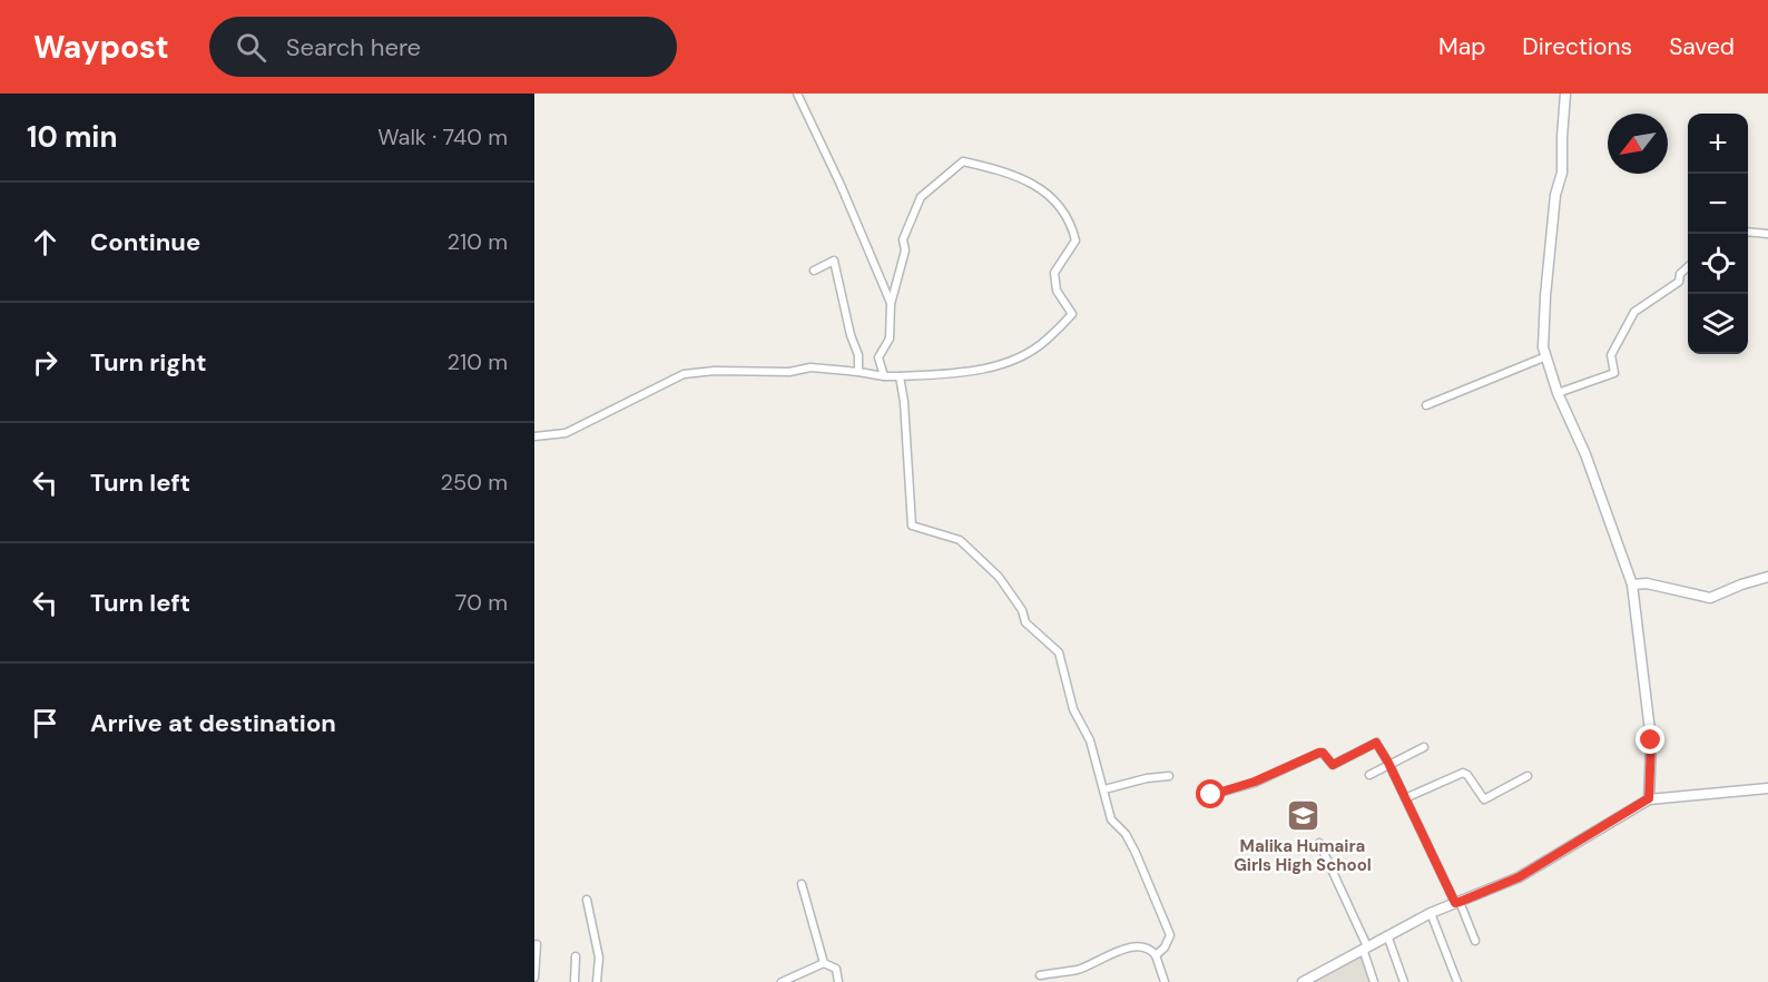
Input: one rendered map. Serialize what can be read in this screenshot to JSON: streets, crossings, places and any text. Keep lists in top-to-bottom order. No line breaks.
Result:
{"places":{"school or university":["Malika Humaira Girls High School"]},"north":"bottom left","page":{"header":"Waypost","search":"Search here","nav":["Map","Directions","Saved"],"heading":["10 min","Walk · 740 m"],"map_buttons":["+","−"],"list":[["Continue","210 m"],["Turn right","210 m"],["Turn left","250 m"],["Turn left","70 m"],"Arrive at destination"]}}
